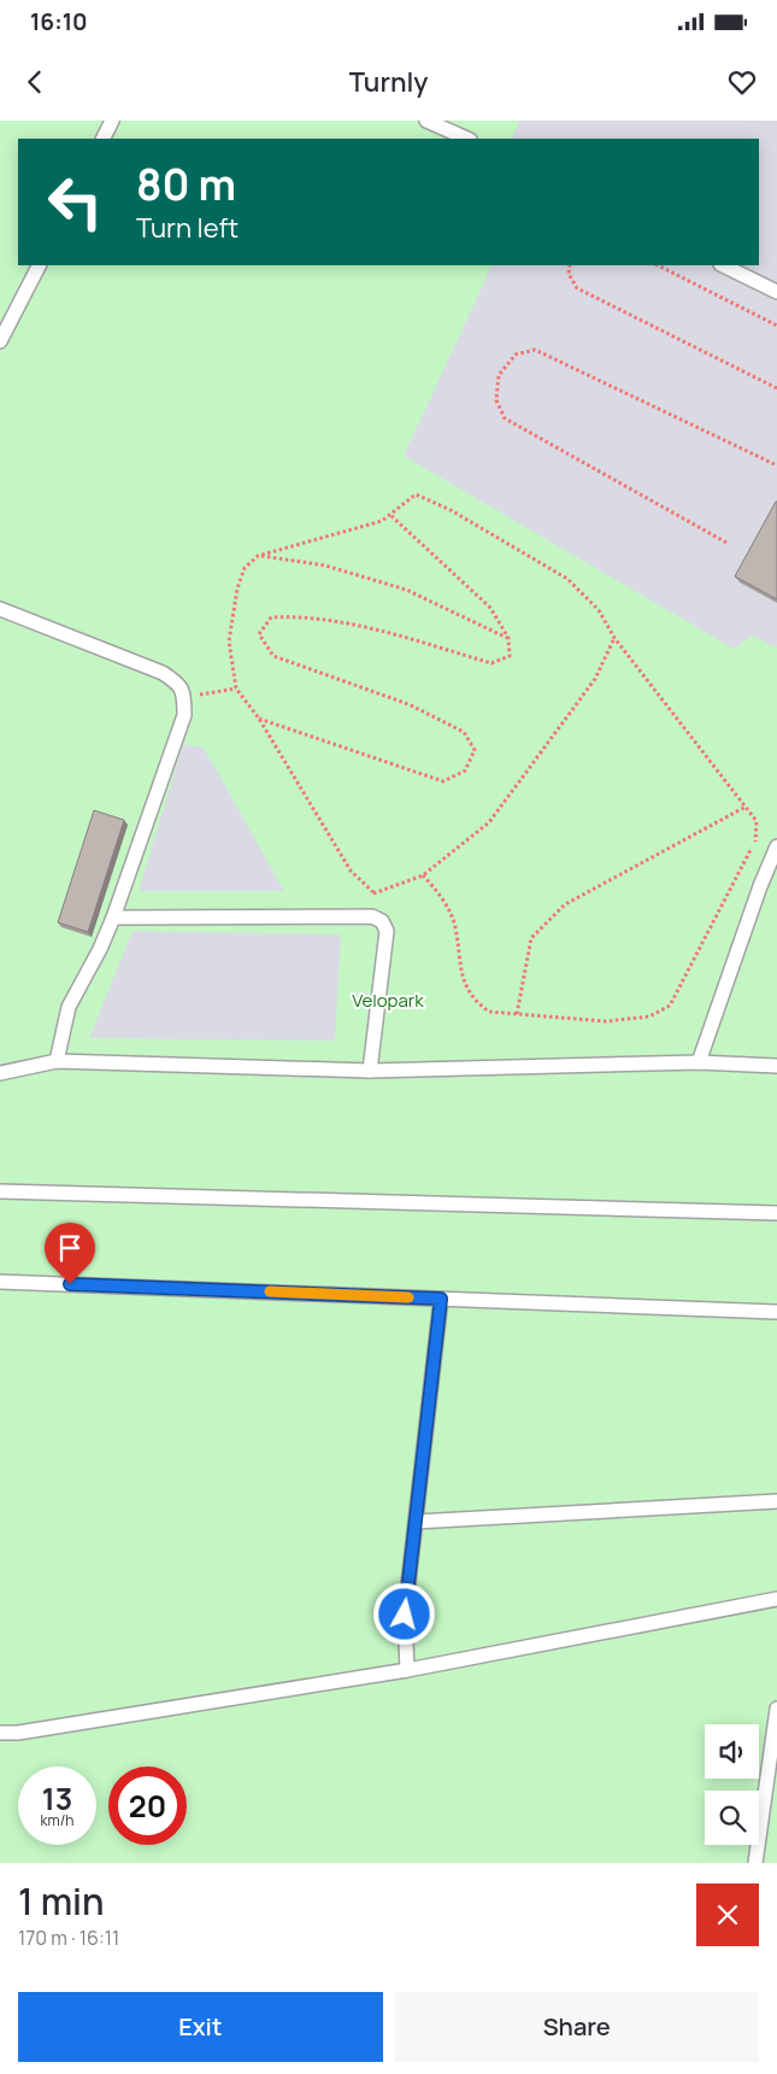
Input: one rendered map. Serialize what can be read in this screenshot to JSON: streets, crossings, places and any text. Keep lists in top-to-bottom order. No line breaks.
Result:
{"parks":["Velopark"],"page":{"status":"16:10","header":"Turnly","turn":["80 m","Turn left"],"speed":"13 km/h","limit":"20","heading":["1 min","170 m · 16:11"],"buttons":["Exit","Share"]}}
